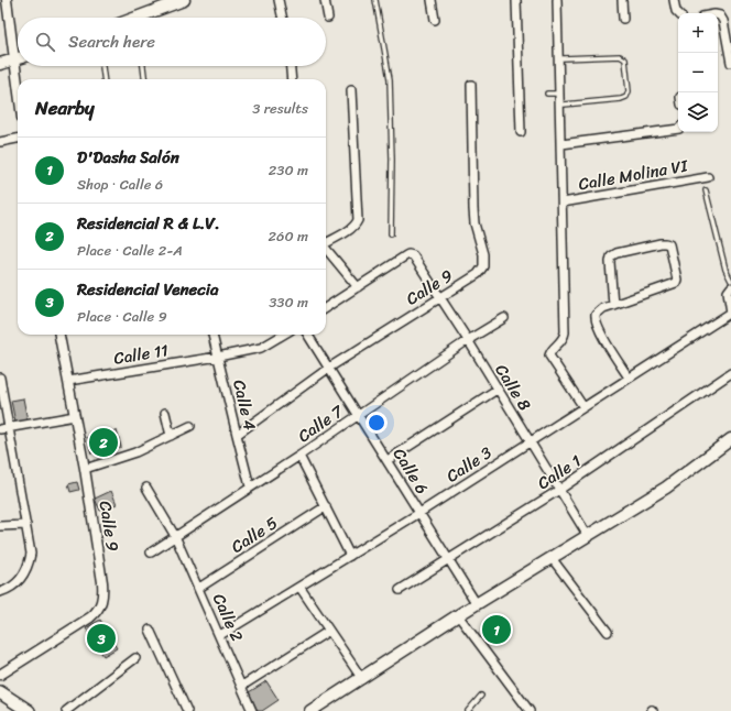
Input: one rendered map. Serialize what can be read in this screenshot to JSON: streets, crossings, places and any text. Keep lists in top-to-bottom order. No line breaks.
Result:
{"streets":{"street":["Calle Molina VI","Calle 9","Calle 11","Calle 8","Calle 4","Calle 7","Calle 3","Calle 6","Calle 1","Calle 5","Calle 2"]},"crossings":[["Calle 9","Calle 11"],["Calle 9","Calle 8"],["Calle 9","Calle 4"],["Calle 9","Calle 6"],["Calle 11","Calle 4"],["Calle 8","Calle 7"],["Calle 8","Calle 3"],["Calle 8","Calle 1"],["Calle 4","Calle 7"],["Calle 7","Calle 6"],["Calle 7","Calle 2"],["Calle 3","Calle 6"],["Calle 3","Calle 2"],["Calle 6","Calle 1"],["Calle 5","Calle 2"]],"page":{"map_buttons":["+","−"],"search":"Search here","heading":["Nearby","3 results"],"list":[{"mark":"1","name":"D'Dasha Salón","note":"Shop · Calle 6","value":"230 m"},{"mark":"2","name":"Residencial R & L.V.","note":"Place · Calle 2-A","value":"260 m"},{"mark":"3","name":"Residencial Venecia","note":"Place · Calle 9","value":"330 m"}],"pins":["2","1","3"]}}
